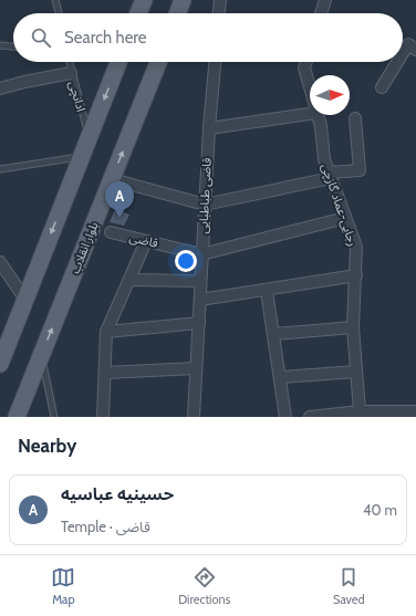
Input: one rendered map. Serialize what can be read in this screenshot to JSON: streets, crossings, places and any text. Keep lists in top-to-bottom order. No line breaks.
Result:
{"streets":{"main road":["بلوار انقلاب"],"street":["قاضی طباطبایی","رجایی-عماد گازچی","قاضی"],"lane":["ادانچی"]},"crossings":[["قاضی طباطبایی","قاضی"]],"north":"right","page":{"search":"Search here","pins":"A","heading":"Nearby","list":[{"mark":"A","name":"حسینیه عباسیه","note":"Temple · قاضی","value":"40 m"}],"nav":["Map","Directions","Saved"]}}
